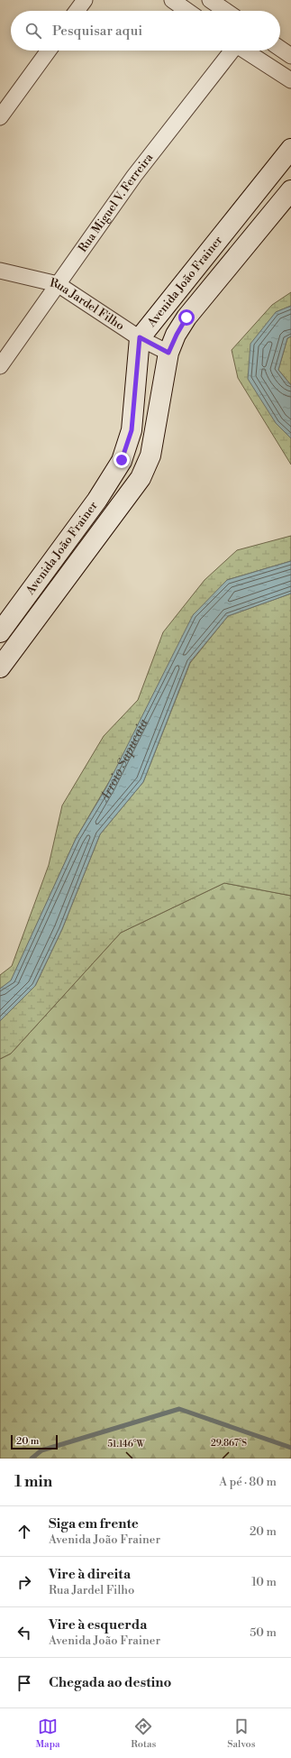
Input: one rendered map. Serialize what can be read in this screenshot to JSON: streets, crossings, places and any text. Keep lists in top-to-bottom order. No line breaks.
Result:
{"streets":{"street":["Rua Miguel V. Ferreira","Avenida João Frainer","Rua Jardel Filho"]},"crossings":[["Rua Miguel V. Ferreira","Rua Jardel Filho"],["Avenida João Frainer","Rua Jardel Filho"]],"water":["Arroio Sapucaia"],"scale_bar":"20 m","page":{"search":"Pesquisar aqui","scale":"20 m","heading":["1 min","A pé · 80 m"],"list":[["Siga em frente","Avenida João Frainer","20 m"],["Vire à direita","Rua Jardel Filho","10 m"],["Vire à esquerda","Avenida João Frainer","50 m"],"Chegada ao destino"],"nav":["Mapa","Rotas","Salvos"]},"coordinates":["29.867°S","51.146°W"]}
